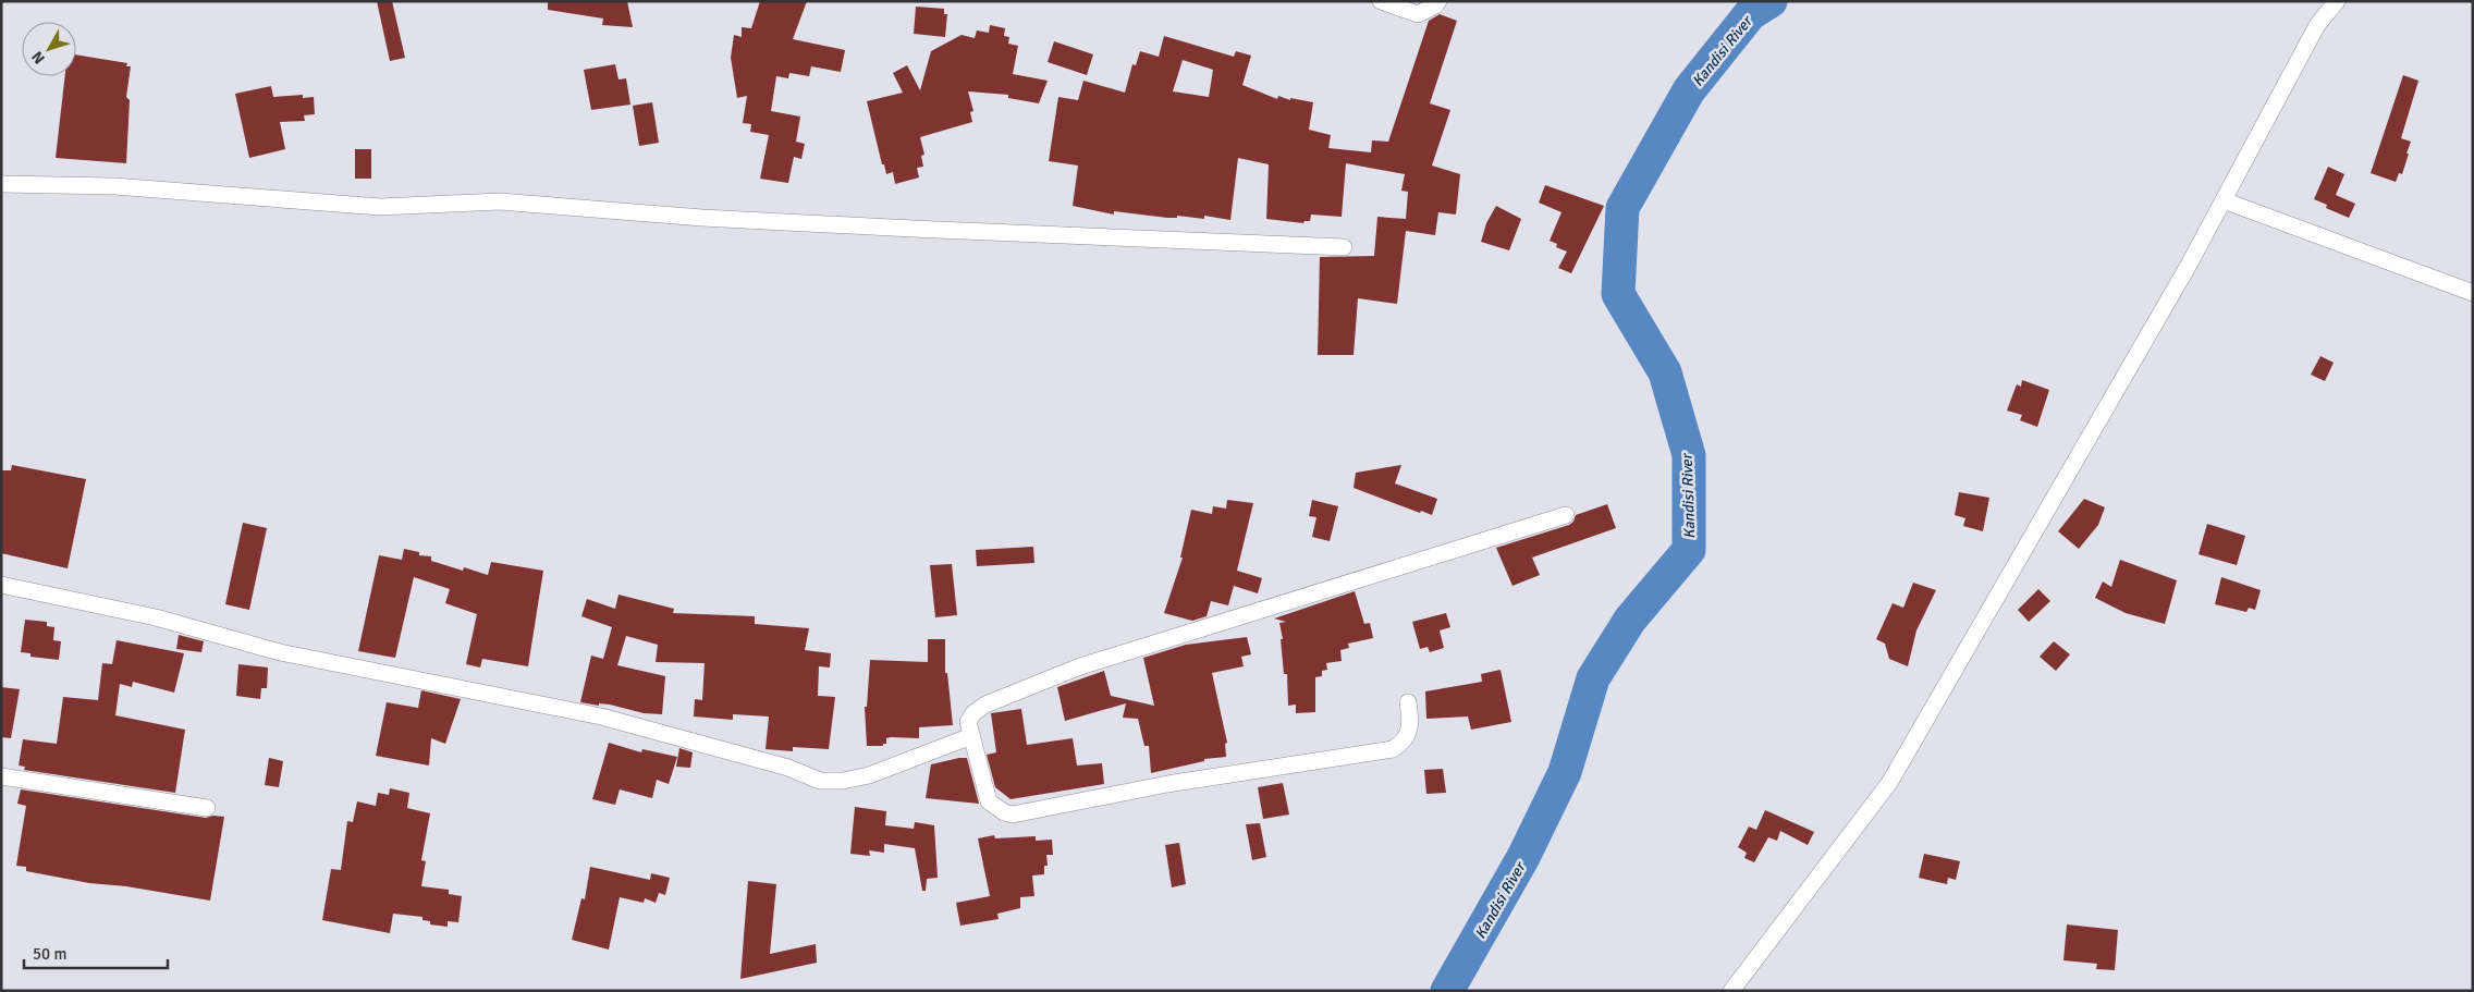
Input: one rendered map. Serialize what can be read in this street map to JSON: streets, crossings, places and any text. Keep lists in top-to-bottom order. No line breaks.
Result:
{"water":["Kandisi River"],"scale_bar":"50 m","north":"bottom left"}
